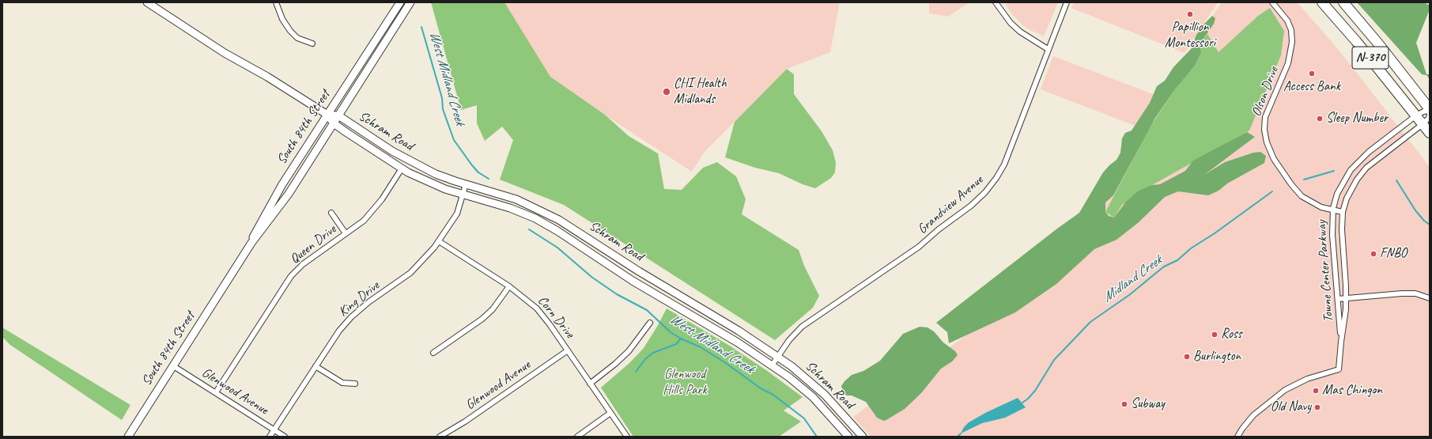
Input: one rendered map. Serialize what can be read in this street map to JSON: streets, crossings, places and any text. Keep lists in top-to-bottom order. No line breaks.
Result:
{"streets":{"highway":["N-370"],"main road":["South 84th Street","Schram Road"],"street":["Olson Drive","Grandview Avenue","Queen Drive","Towne Center Parkway","King Drive","Corn Drive","Glenwood Avenue"]},"crossings":[["N-370","Towne Center Parkway"],["Olson Drive","Towne Center Parkway"],["South 84th Street","Schram Road"],["South 84th Street","Glenwood Avenue"],["Schram Road","Grandview Avenue"],["Schram Road","Queen Drive"],["Schram Road","King Drive"],["Queen Drive","Glenwood Avenue"],["King Drive","Corn Drive"],["King Drive","Glenwood Avenue"],["Corn Drive","Glenwood Avenue"]],"water":["West Midland Creek","Midland Creek"],"parks":["Glenwood Hills Park"],"places":["Papillion Montessori","Access Bank","CHI Health Midlands","Sleep Number","FNBO","Ross","Burlington","Mas Chingon","Subway","Old Navy"]}
